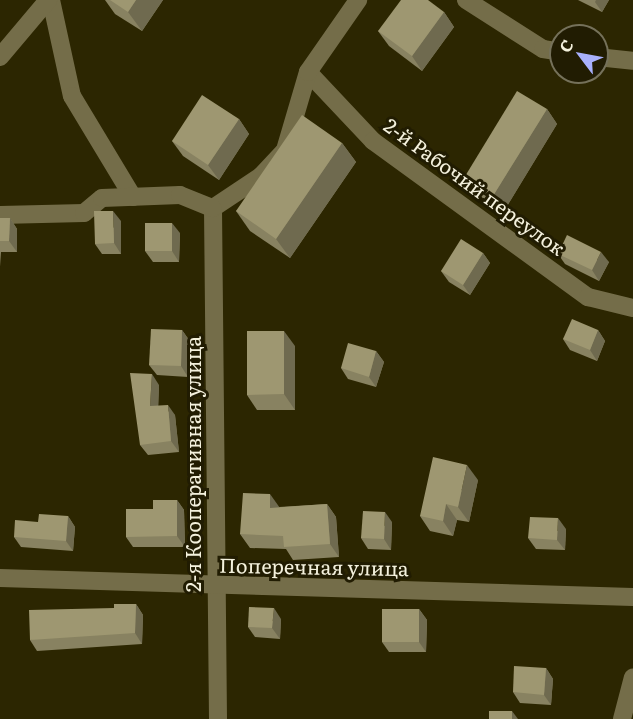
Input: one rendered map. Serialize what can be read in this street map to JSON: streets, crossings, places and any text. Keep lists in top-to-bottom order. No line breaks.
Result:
{"streets":{"street":["2-й Рабочий переулок","2-я Кооперативная улица","Поперечная улица"]},"crossings":[["2-я Кооперативная улица","Поперечная улица"]],"north":"top left"}
